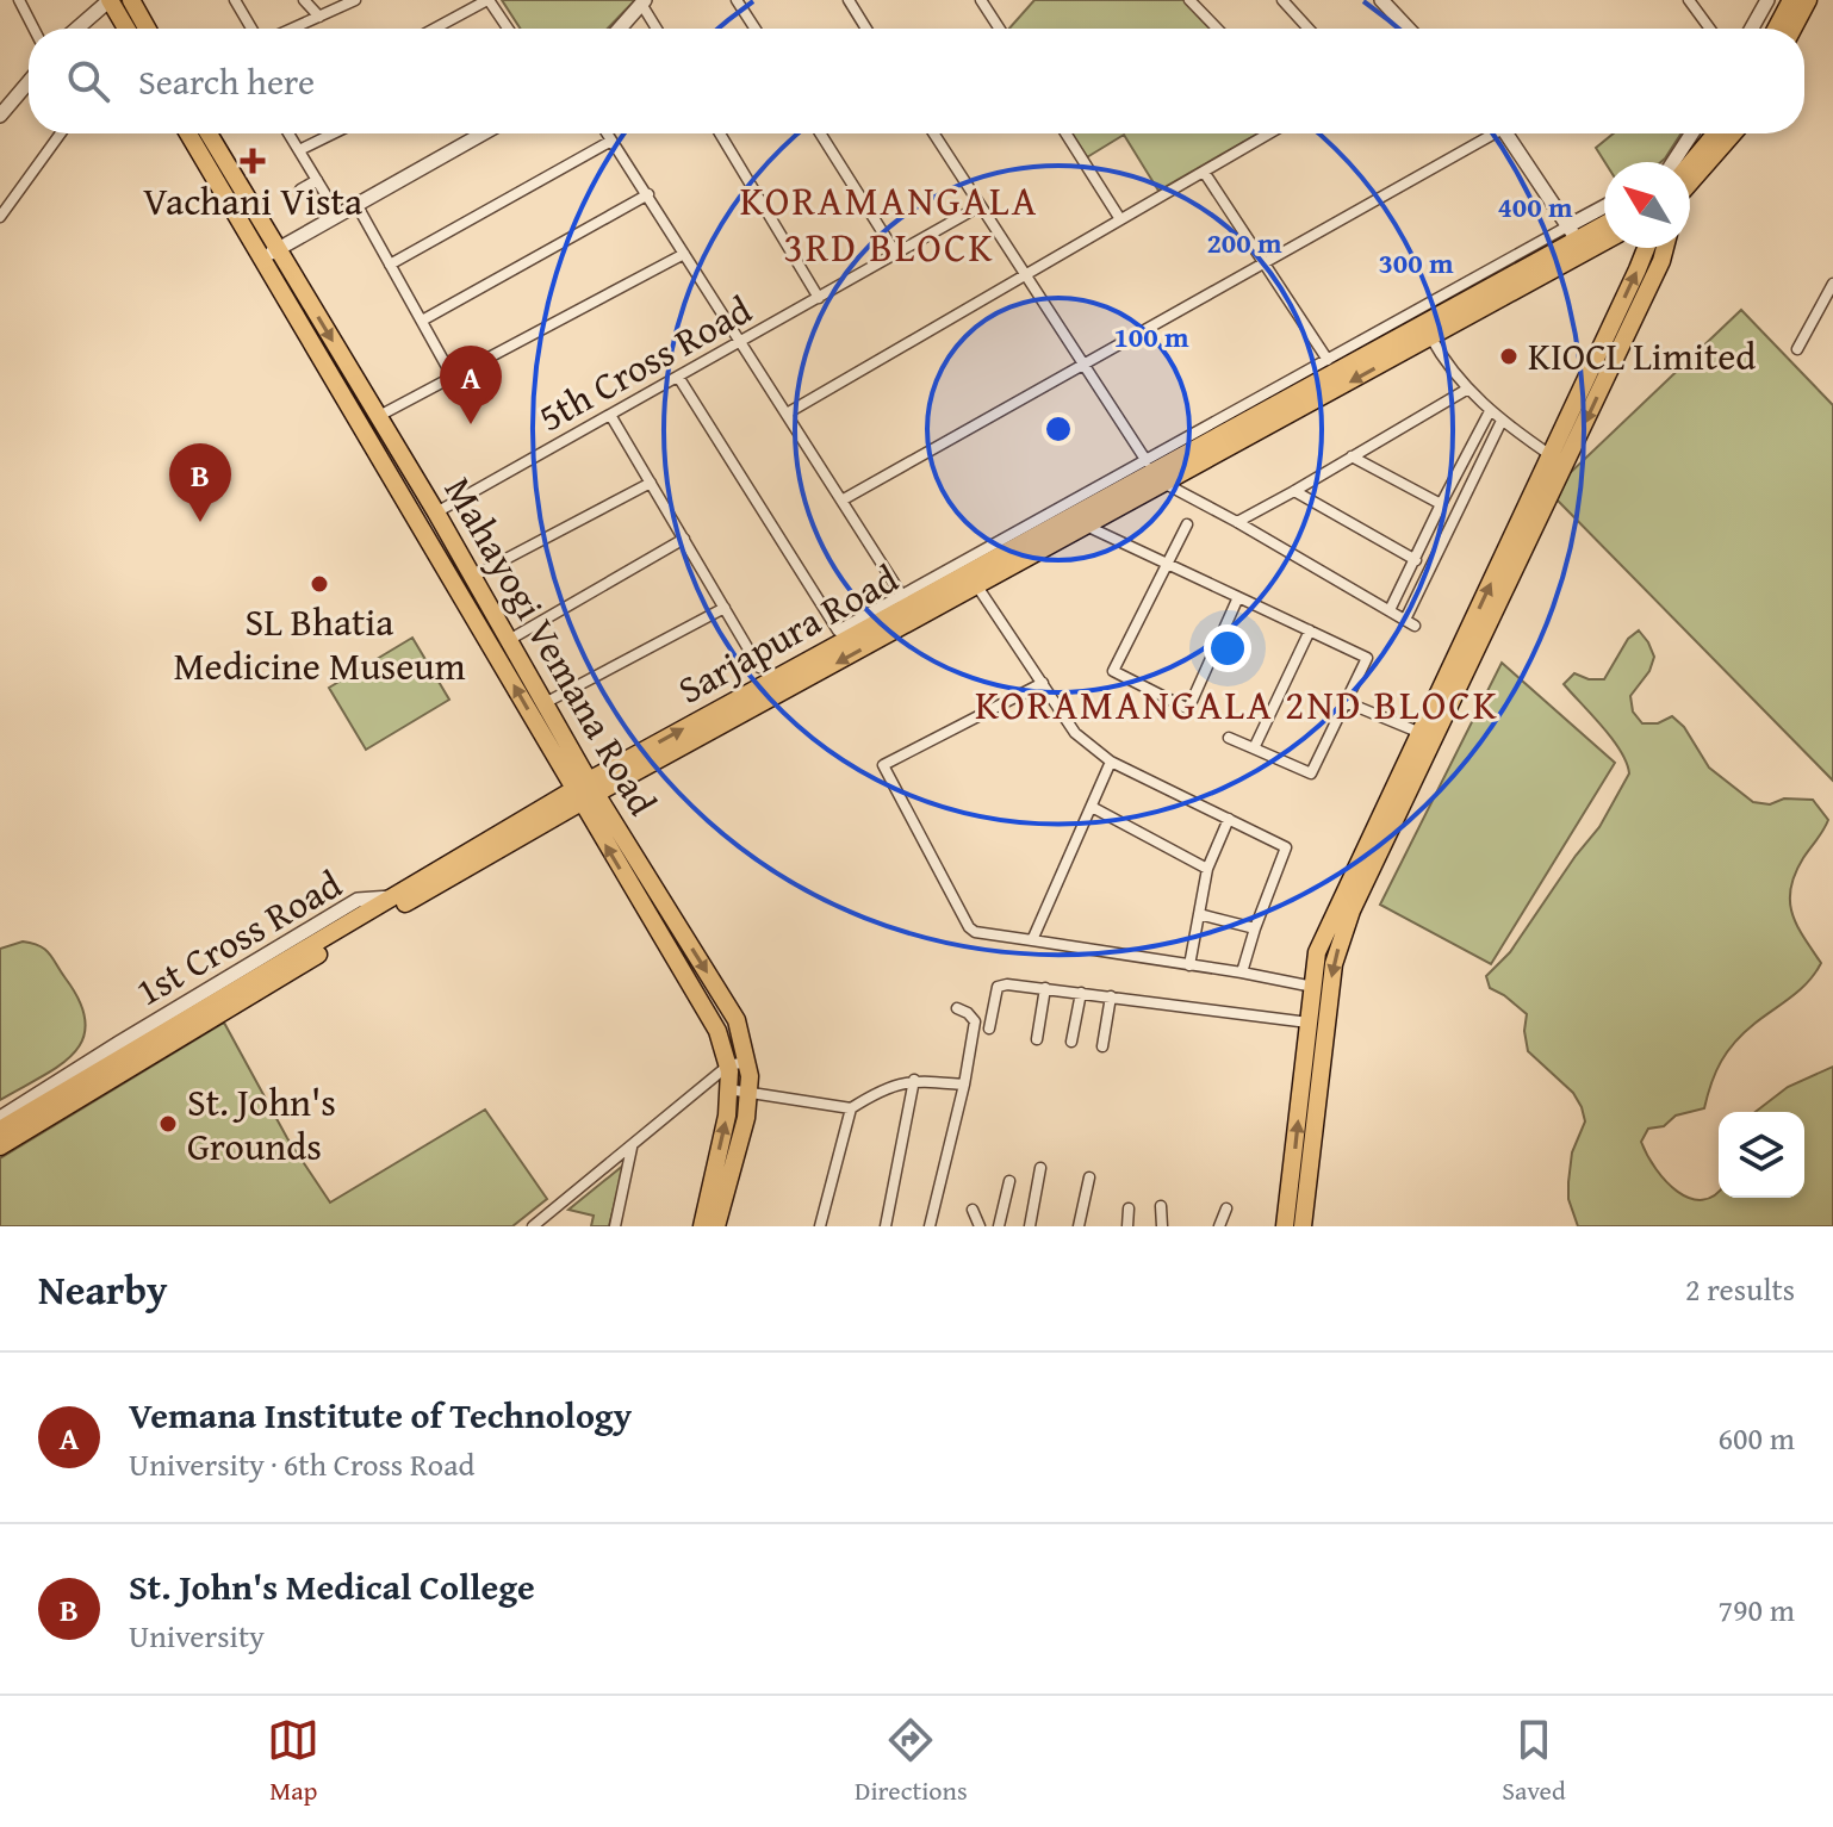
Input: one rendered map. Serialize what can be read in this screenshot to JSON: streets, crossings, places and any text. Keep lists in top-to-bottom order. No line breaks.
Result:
{"streets":{"main road":["Sarjapura Road","Mahayogi Vemana Road"],"street":["5th Cross Road","1st Cross Road"]},"crossings":[["5th Cross Road","Sarjapura Road"],["5th Cross Road","Mahayogi Vemana Road"],["Sarjapura Road","Mahayogi Vemana Road"],["Sarjapura Road","1st Cross Road"]],"districts":["KORAMANGALA 3RD BLOCK","KORAMANGALA 2ND BLOCK"],"places":{"health":["Vachani Vista"],"other":["KIOCL Limited","SL Bhatia Medicine Museum","St. John's Grounds"]},"north":"top left","page":{"search":"Search here","pins":["A","B"],"heading":["Nearby","2 results"],"list":[{"mark":"A","name":"Vemana Institute of Technology","note":"University · 6th Cross Road","value":"600 m"},{"mark":"B","name":"St. John's Medical College","note":"University","value":"790 m"}],"nav":["Map","Directions","Saved"]},"rings":["400 m","200 m","300 m","100 m"]}
